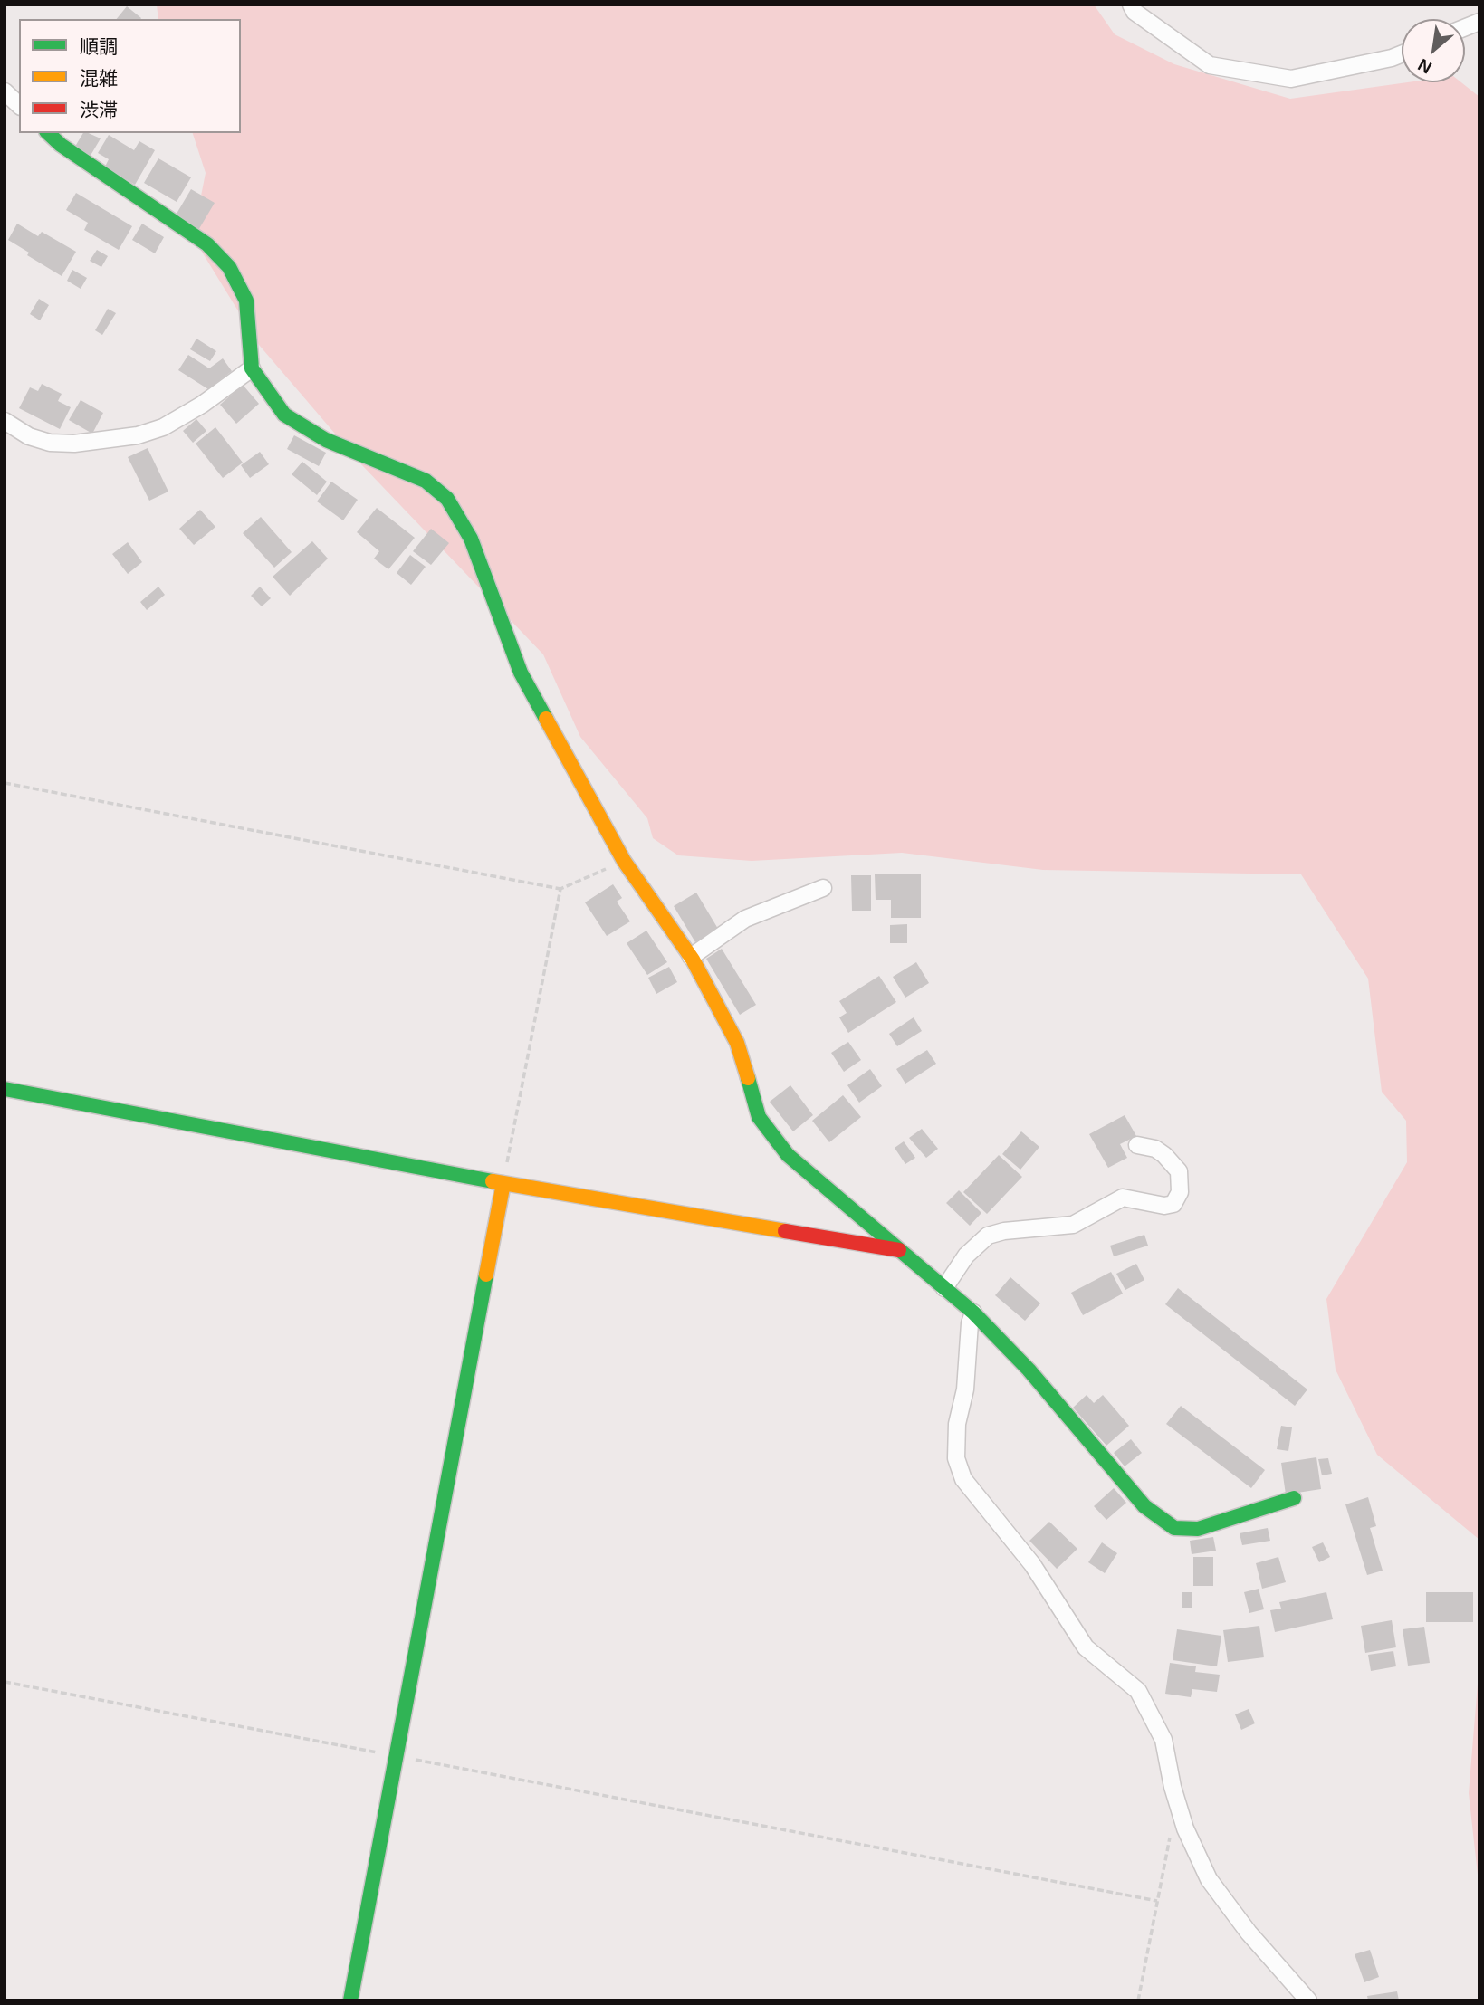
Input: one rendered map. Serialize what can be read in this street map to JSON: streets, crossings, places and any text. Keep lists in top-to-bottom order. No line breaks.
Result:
{"legend":["順調","混雑","渋滞"],"north":"bottom left"}
